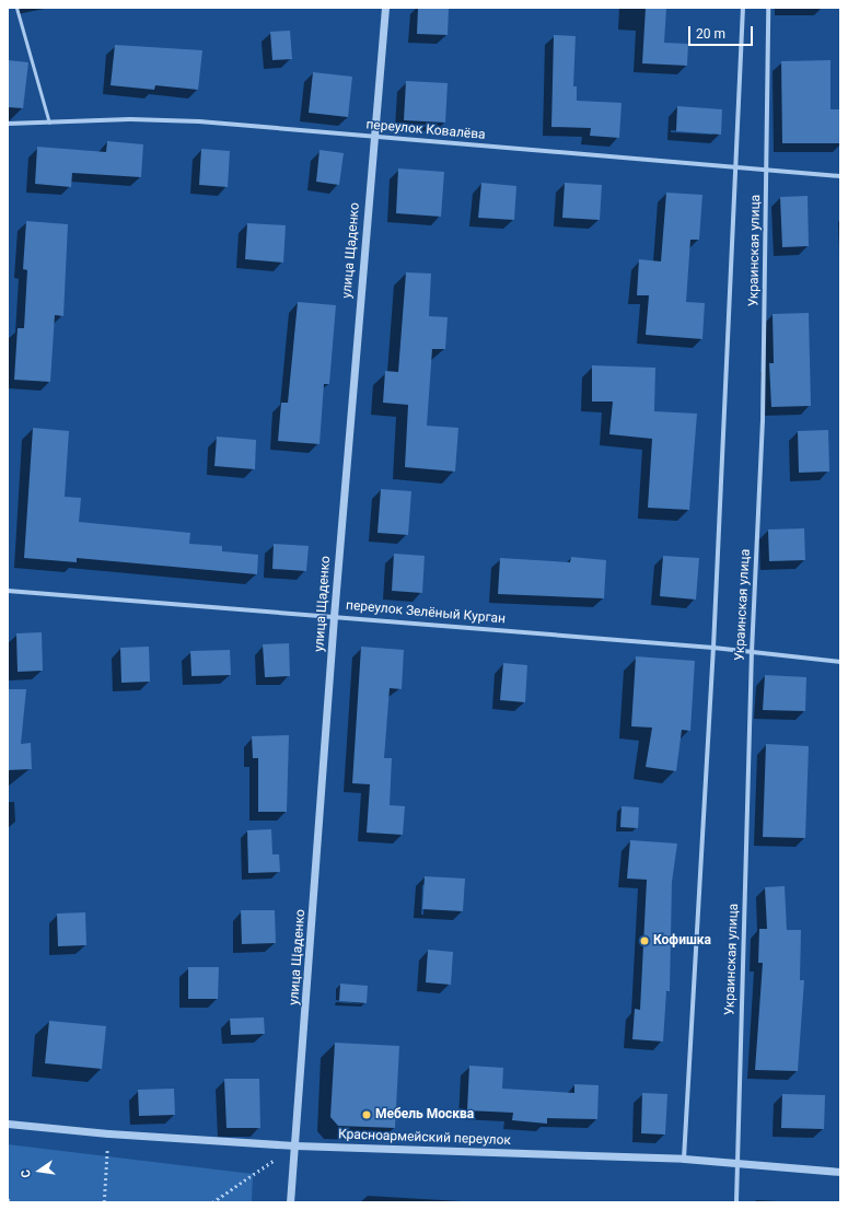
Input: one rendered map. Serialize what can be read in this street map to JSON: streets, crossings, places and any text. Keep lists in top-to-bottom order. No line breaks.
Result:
{"streets":{"street":["переулок Ковалёва","улица Щаденко","Украинская улица","переулок Зелёный Курган","Красноармейский переулок"]},"crossings":[["переулок Ковалёва","улица Щаденко"],["переулок Ковалёва","Украинская улица"],["улица Щаденко","переулок Зелёный Курган"],["улица Щаденко","Красноармейский переулок"],["Украинская улица","переулок Зелёный Курган"],["Украинская улица","Красноармейский переулок"]],"places":["Кофишка","Мебель Москва"],"scale_bar":"20 m","north":"left"}
